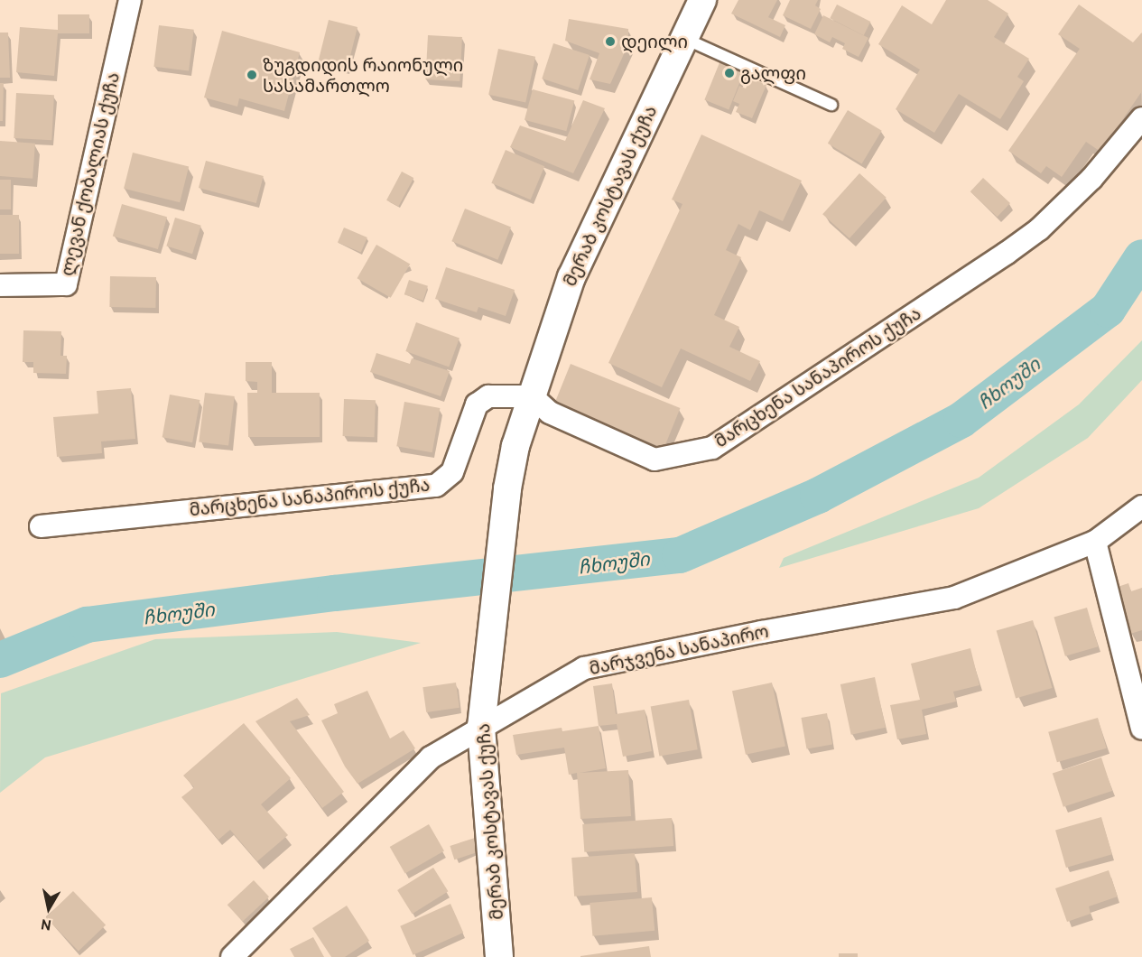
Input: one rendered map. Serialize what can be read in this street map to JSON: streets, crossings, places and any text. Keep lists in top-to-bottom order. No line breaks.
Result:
{"streets":{"street":["ლევან ქობალიას ქუჩა","მერაბ კოსტავას ქუჩა","მარცხენა სანაპიროს ქუჩა","მარჯვენა სანაპირო"]},"crossings":[["მერაბ კოსტავას ქუჩა","მარცხენა სანაპიროს ქუჩა"],["მერაბ კოსტავას ქუჩა","მარჯვენა სანაპირო"]],"water":["ჩხოუში"],"places":["დეილი","გალფი","ზუგდიდის რაიონული სასამართლო"],"north":"bottom"}
